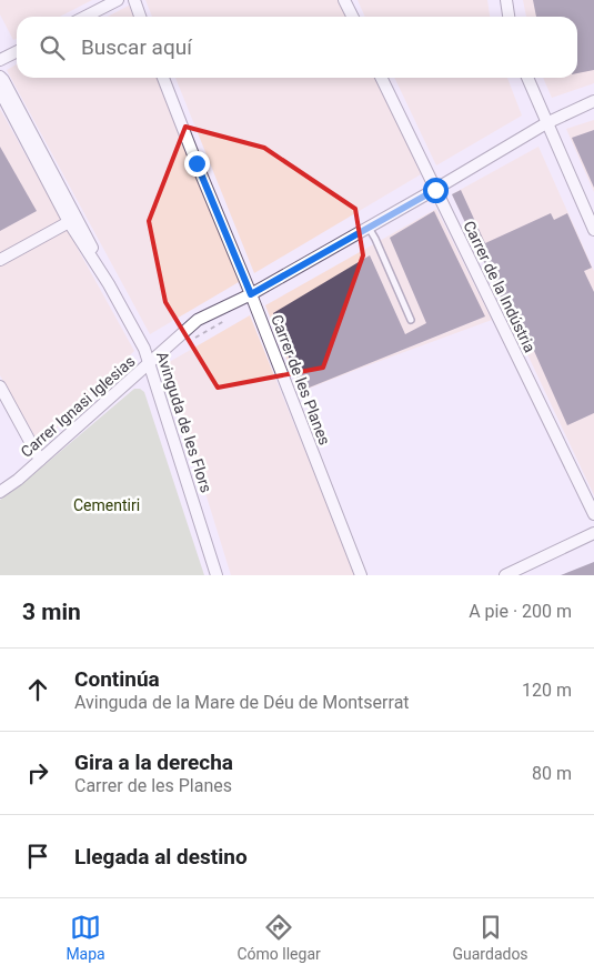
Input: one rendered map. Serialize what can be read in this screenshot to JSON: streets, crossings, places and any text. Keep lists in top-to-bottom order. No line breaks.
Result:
{"streets":{"street":["Carrer de la Indústria","Carrer de les Planes","Carrer Ignasi Iglesias","Avinguda de les Flors"]},"crossings":[["Carrer de la Indústria","Carrer Ignasi Iglesias"],["Carrer de les Planes","Carrer Ignasi Iglesias"],["Carrer Ignasi Iglesias","Avinguda de les Flors"]],"parks":["Cementiri"],"page":{"search":"Buscar aquí","heading":["3 min","A pie · 200 m"],"list":[["Continúa","Avinguda de la Mare de Déu de Montserrat","120 m"],["Gira a la derecha","Carrer de les Planes","80 m"],"Llegada al destino"],"nav":["Mapa","Cómo llegar","Guardados"]}}
